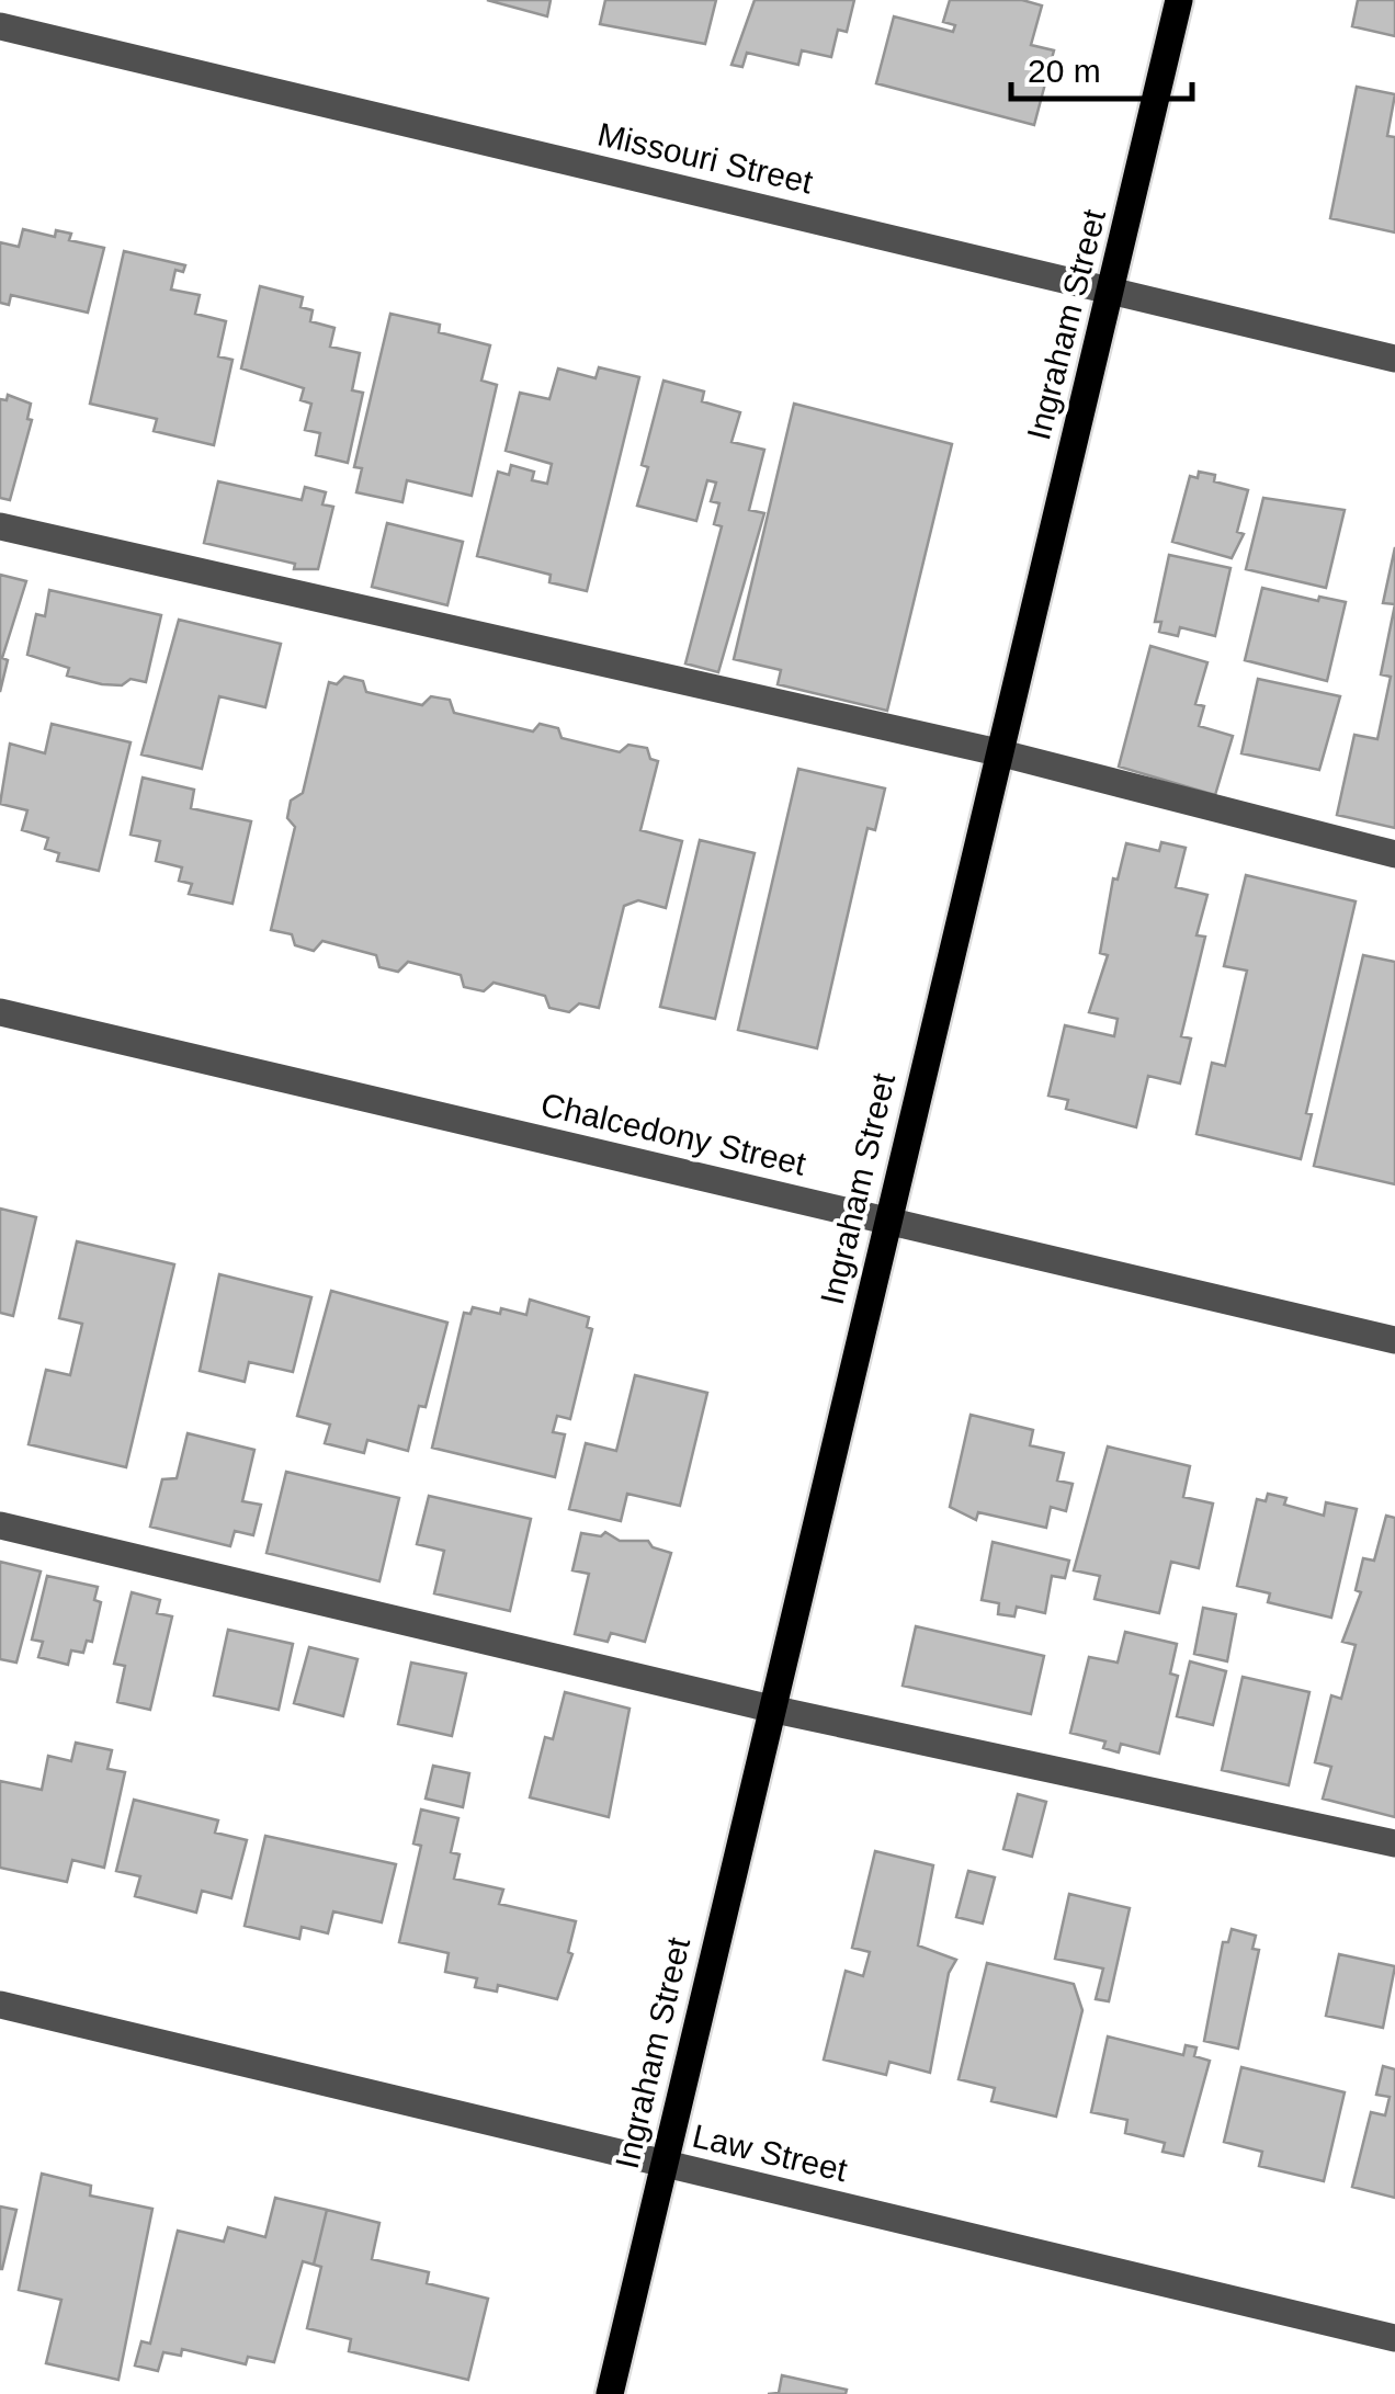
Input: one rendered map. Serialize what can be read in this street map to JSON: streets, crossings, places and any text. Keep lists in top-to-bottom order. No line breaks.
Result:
{"streets":{"main road":["Ingraham Street"],"street":["Missouri Street","Chalcedony Street","Law Street"]},"crossings":[["Missouri Street","Ingraham Street"],["Ingraham Street","Chalcedony Street"],["Ingraham Street","Law Street"]],"scale_bar":"20 m"}
